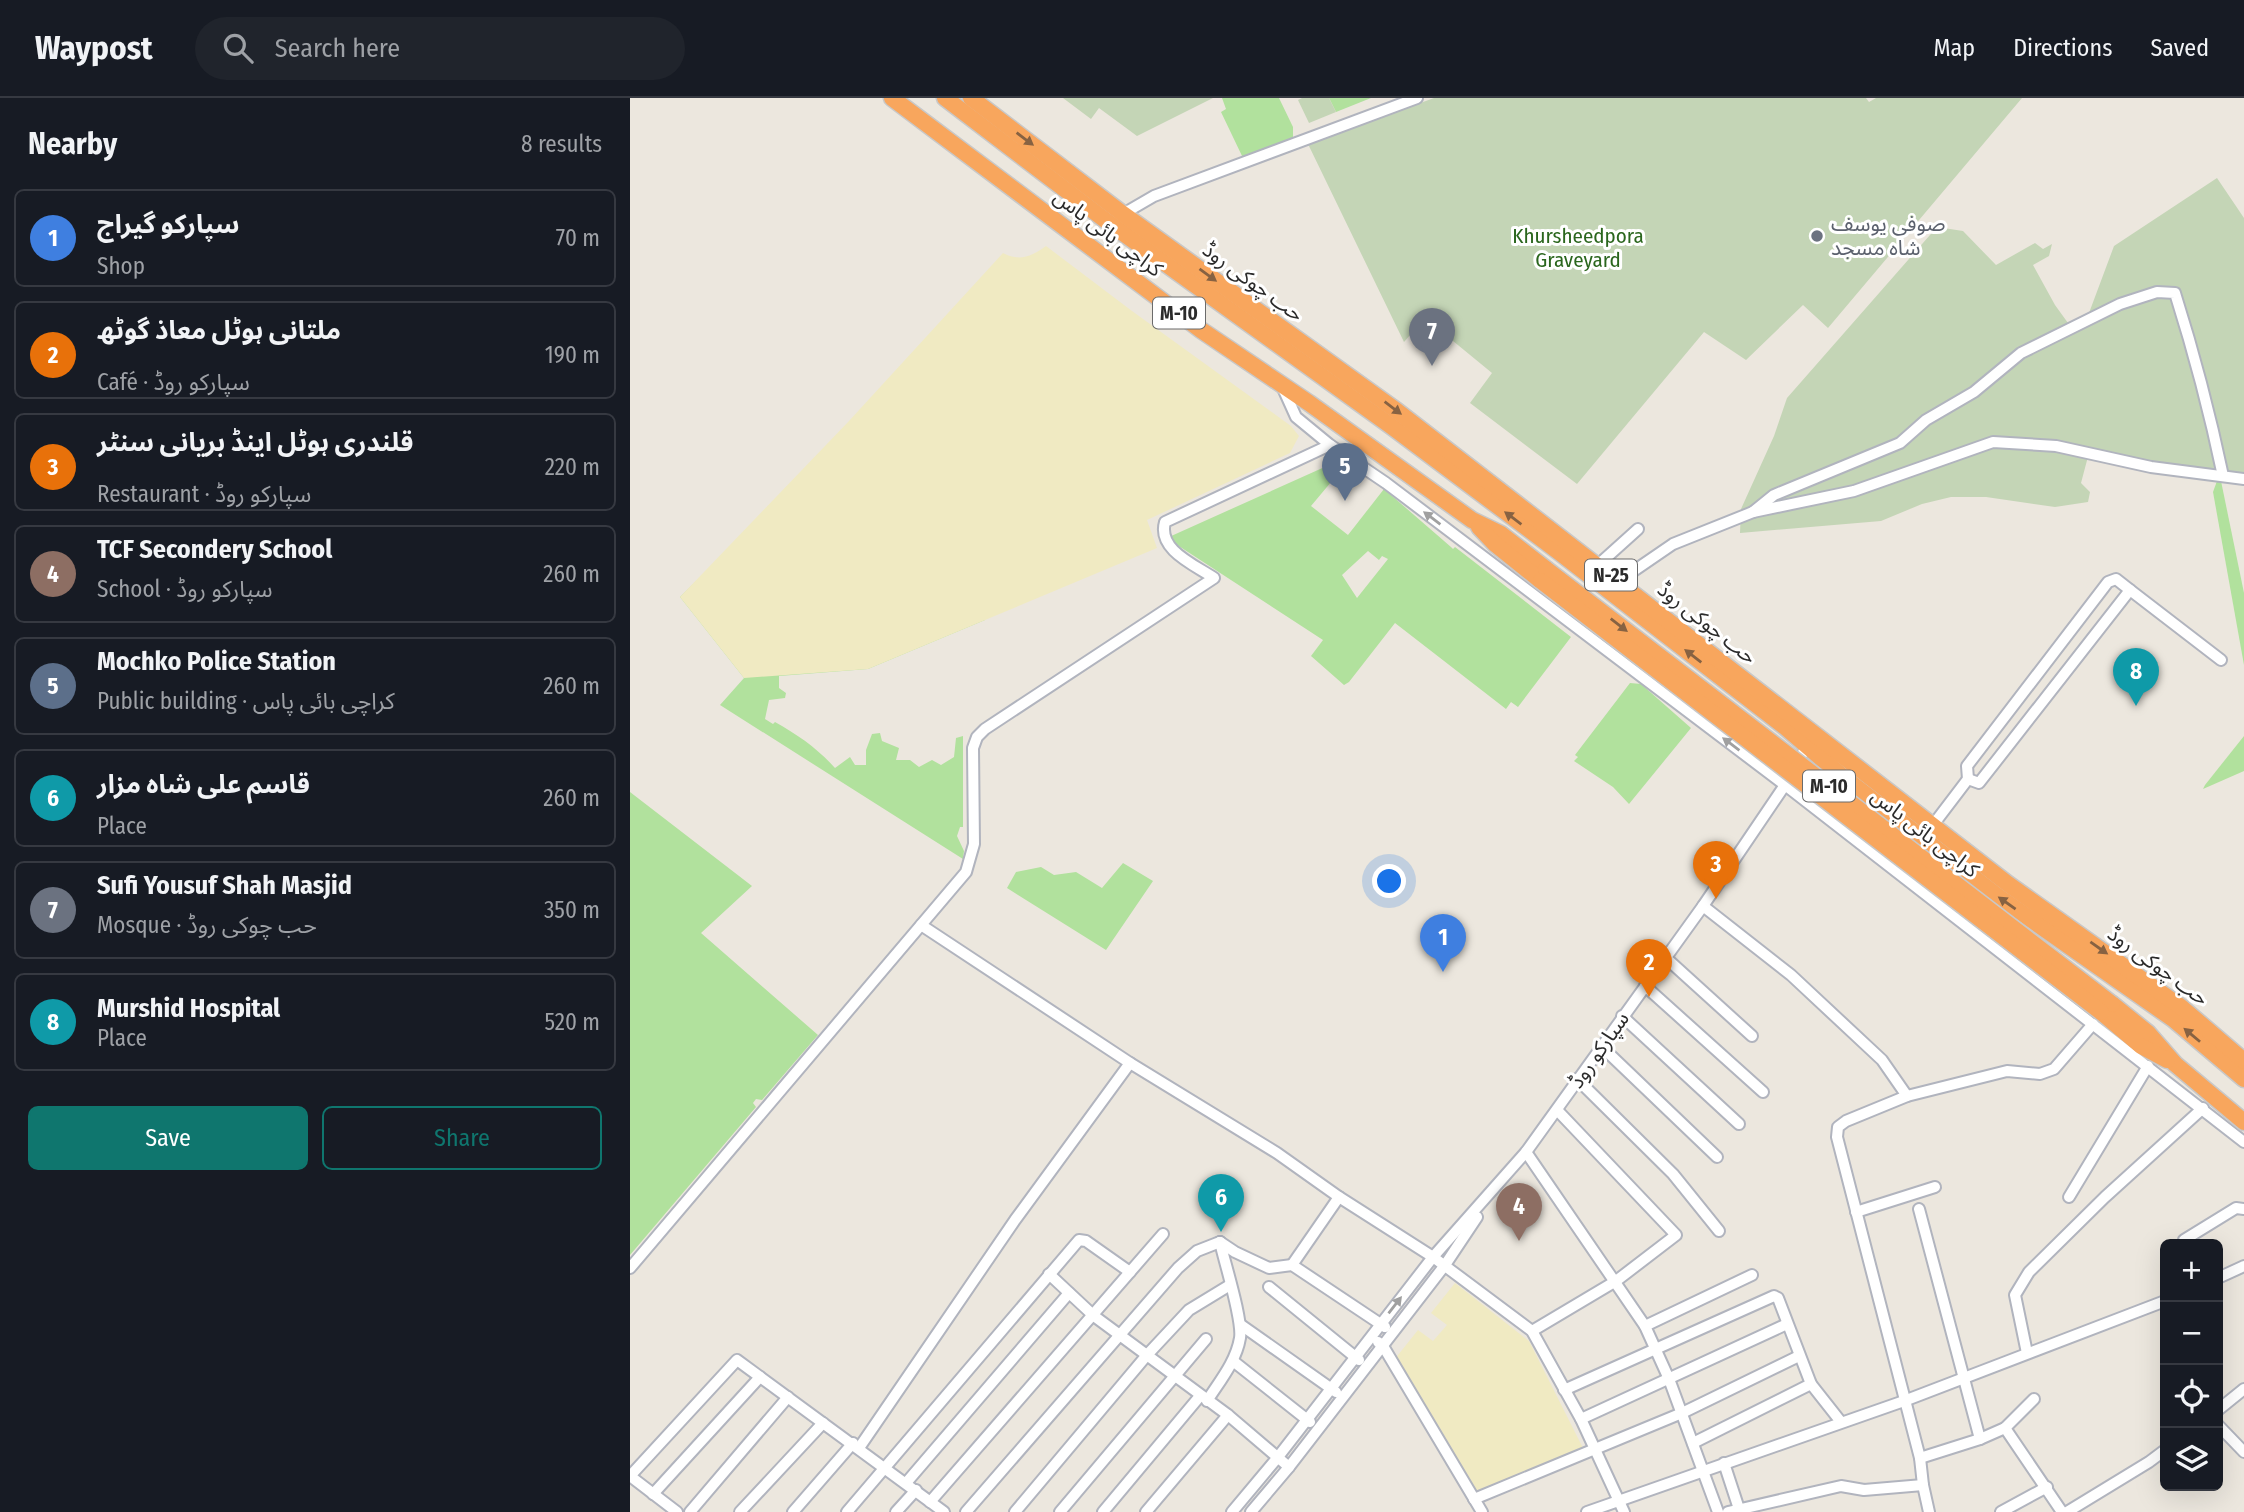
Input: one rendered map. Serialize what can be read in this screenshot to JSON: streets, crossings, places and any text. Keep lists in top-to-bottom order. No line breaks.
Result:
{"streets":{"highway":["کراچی بائی پاس","حب چوکی روڈ","M-10","N-25"],"street":["سپارکو روڈ"]},"crossings":[["حب چوکی روڈ","سپارکو روڈ"]],"parks":["Khursheedpora Graveyard"],"places":["صوفی یوسف شاہ مسجد"],"page":{"header":"Waypost","search":"Search here","nav":["Map","Directions","Saved"],"heading":["Nearby","8 results"],"list":[{"mark":"1","name":"سپارکو گیراج","note":"Shop","value":"70 m"},{"mark":"2","name":"ملتانی ہوٹل معاذ گوٹھ","note":"Café · سپارکو روڈ","value":"190 m"},{"mark":"3","name":"قلندری ہوٹل اینڈ بریانی سنٹر","note":"Restaurant · سپارکو روڈ","value":"220 m"},{"mark":"4","name":"TCF Secondery School","note":"School · سپارکو روڈ","value":"260 m"},{"mark":"5","name":"Mochko Police Station","note":"Public building · کراچی بائی پاس","value":"260 m"},{"mark":"6","name":"قاسم علی شاہ مزار","note":"Place","value":"260 m"},{"mark":"7","name":"Sufi Yousuf Shah Masjid","note":"Mosque · حب چوکی روڈ","value":"350 m"},{"mark":"8","name":"Murshid Hospital","note":"Place","value":"520 m"}],"pins":["7","5","8","3","1","2","6","4"],"buttons":["Save","Share"],"map_buttons":["+","−"]}}
